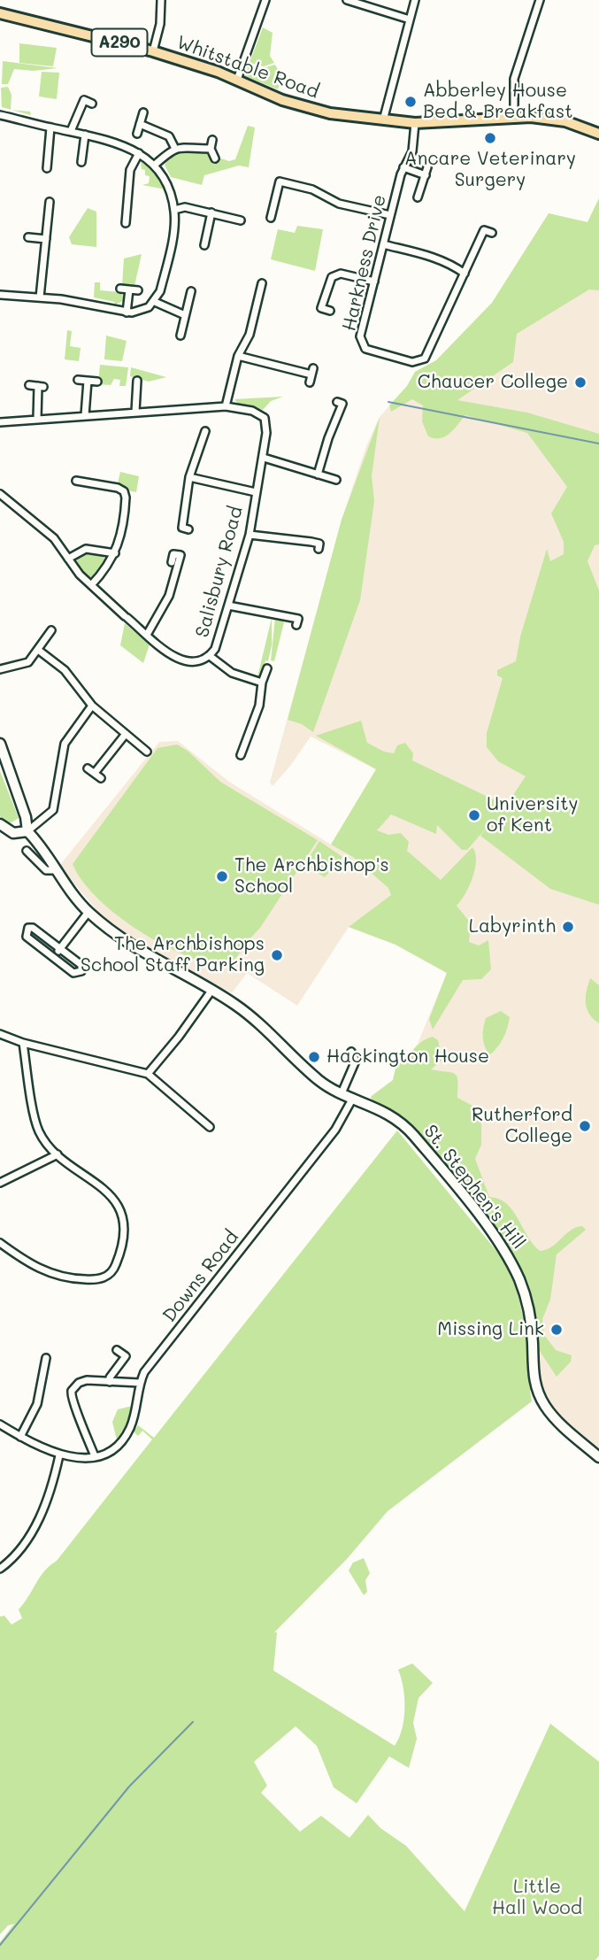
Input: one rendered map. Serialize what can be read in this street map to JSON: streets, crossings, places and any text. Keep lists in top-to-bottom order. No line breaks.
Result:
{"streets":{"main road":["A290","Whitstable Road"],"street":["Harkness Drive","Salisbury Road","St. Stephen's Hill","Downs Road"]},"crossings":[["Whitstable Road","Harkness Drive"],["St. Stephen's Hill","Downs Road"]],"parks":["Little Hall Wood"],"places":["Abberley House Bed & Breakfast","Ancare Veterinary Surgery","Chaucer College","University of Kent","The Archbishop's School","Labyrinth","The Archbishops School Staff Parking","Hackington House","Rutherford College","Missing Link"]}
